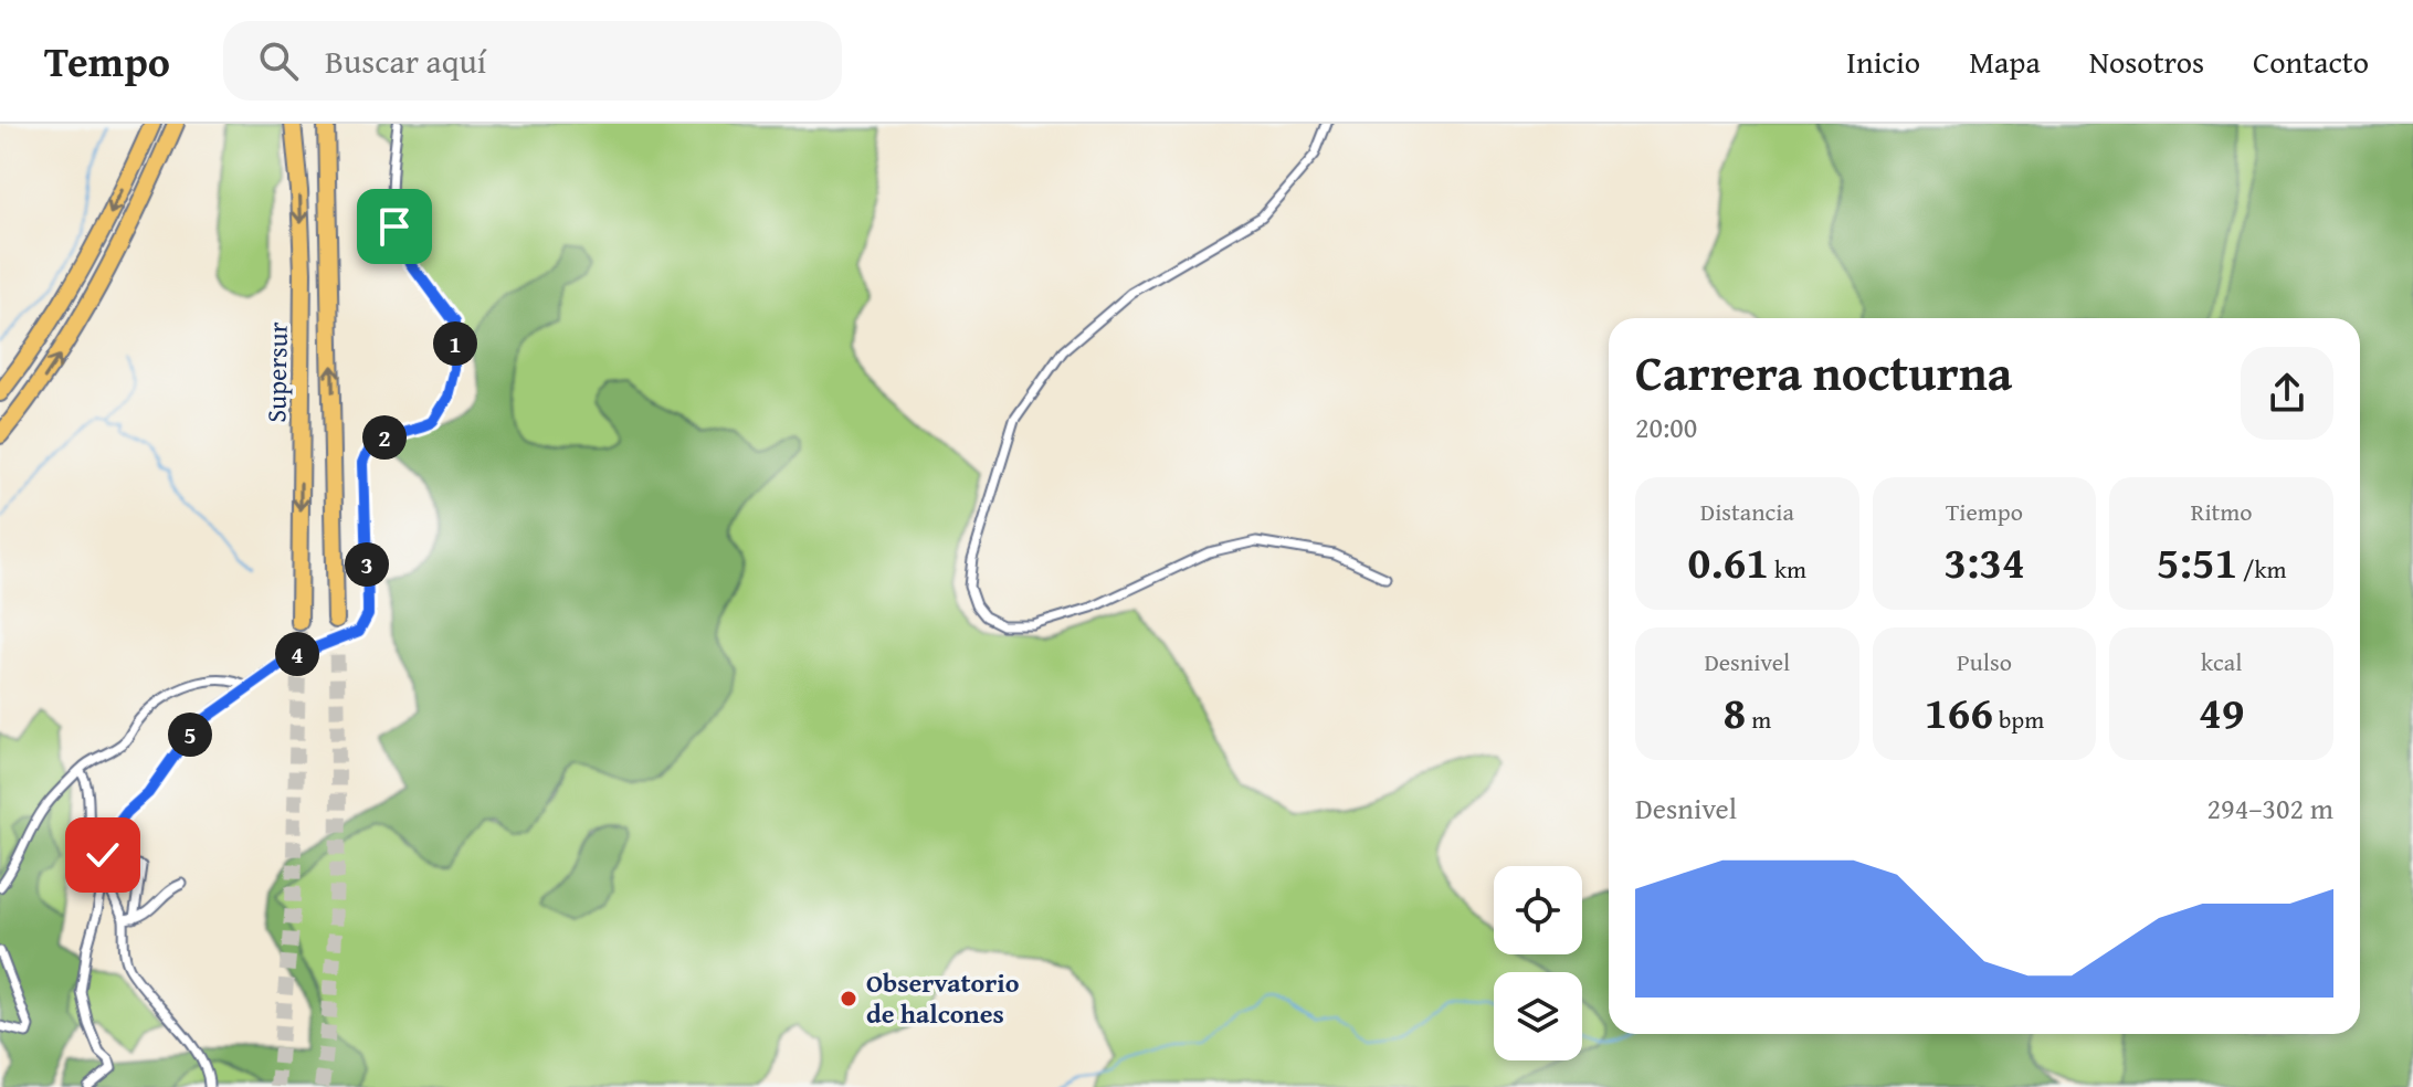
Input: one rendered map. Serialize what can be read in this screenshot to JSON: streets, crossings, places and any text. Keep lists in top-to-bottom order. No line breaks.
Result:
{"streets":{"highway":["Supersur"]},"places":["Observatorio de halcones"],"page":{"header":"Tempo","search":"Buscar aquí","nav":["Inicio","Mapa","Nosotros","Contacto"],"heading":["Carrera nocturna","20:00"],"pins":["1","2","3","4","5"],"stats":[["Distancia","0.61 km"],["Tiempo","3:34"],["Ritmo","5:51 /km"],["Desnivel","8 m"],["Pulso","166 bpm"],["kcal","49"]],"chart":["Desnivel","294–302 m"]}}
